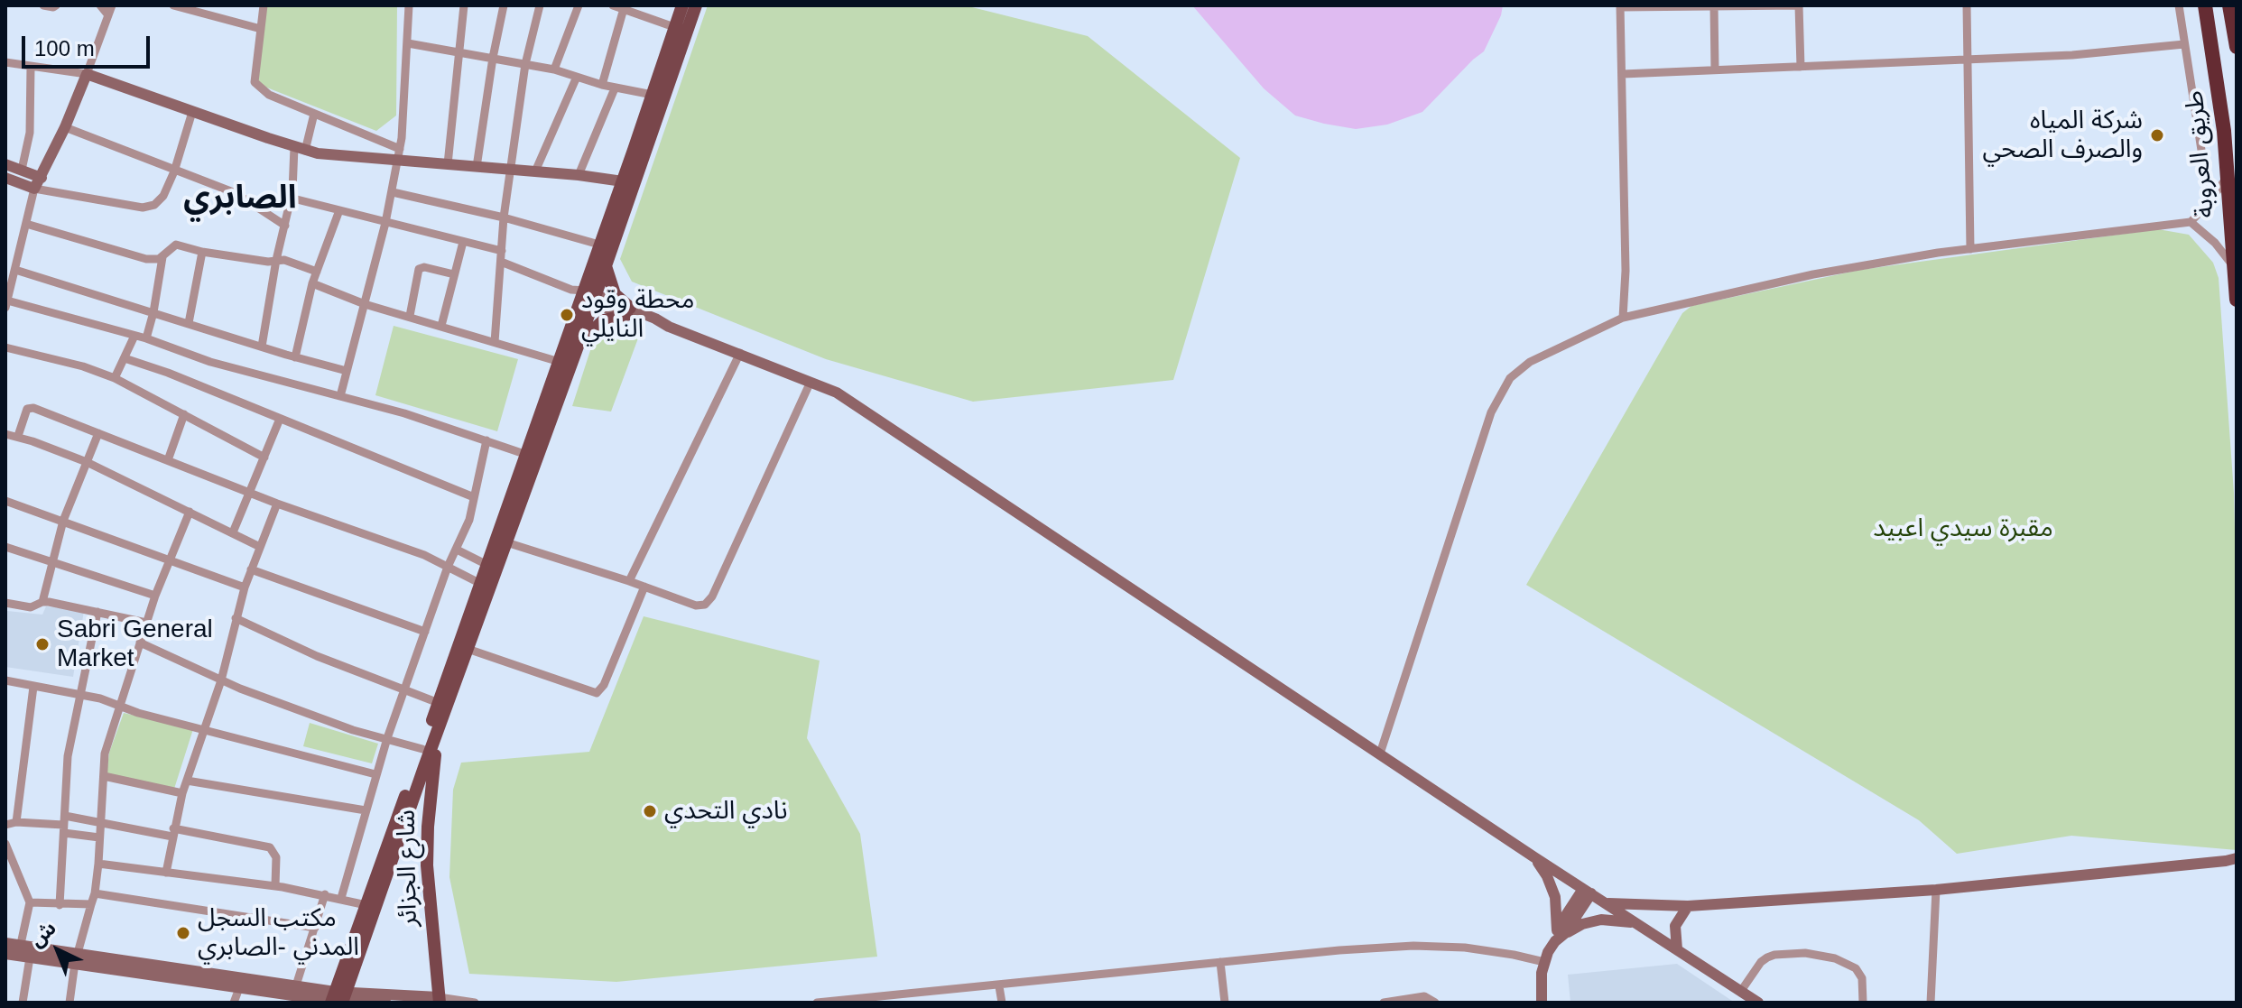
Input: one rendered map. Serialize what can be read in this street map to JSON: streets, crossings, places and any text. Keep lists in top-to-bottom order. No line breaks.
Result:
{"streets":{"highway":["طريق العروبة"],"main road":["شارع الجزائر"]},"districts":["الصابري"],"parks":["مقبرة سيدي اعبيد"],"places":["شركة المياه والصرف الصحي","محطة وقود النايلي","Sabri General Market","نادي التحدي","مكتب السجل المدني -الصابري"],"scale_bar":"100 m","north":"top left"}
